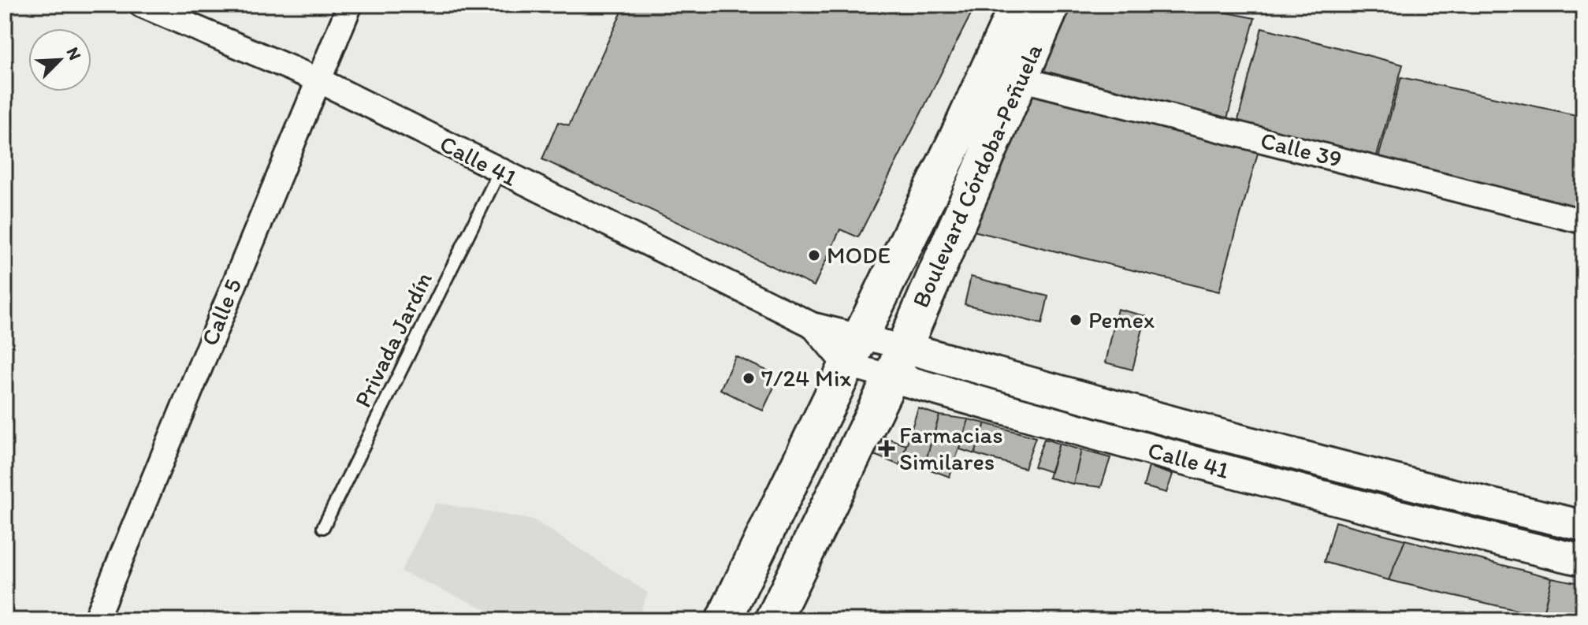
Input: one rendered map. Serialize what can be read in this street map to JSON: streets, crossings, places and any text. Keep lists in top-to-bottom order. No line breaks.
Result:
{"streets":{"main road":["Boulevard Córdoba-Peñuela"],"street":["Calle 39","Calle 41","Calle 5"],"lane":["Privada Jardín"]},"crossings":[["Calle 39","Boulevard Córdoba-Peñuela"],["Calle 41","Boulevard Córdoba-Peñuela"],["Calle 41","Calle 5"],["Calle 41","Privada Jardín"]],"places":{"other":["MODE","Pemex","7/24 Mix"],"health":["Farmacias Similares"]},"north":"top right"}
